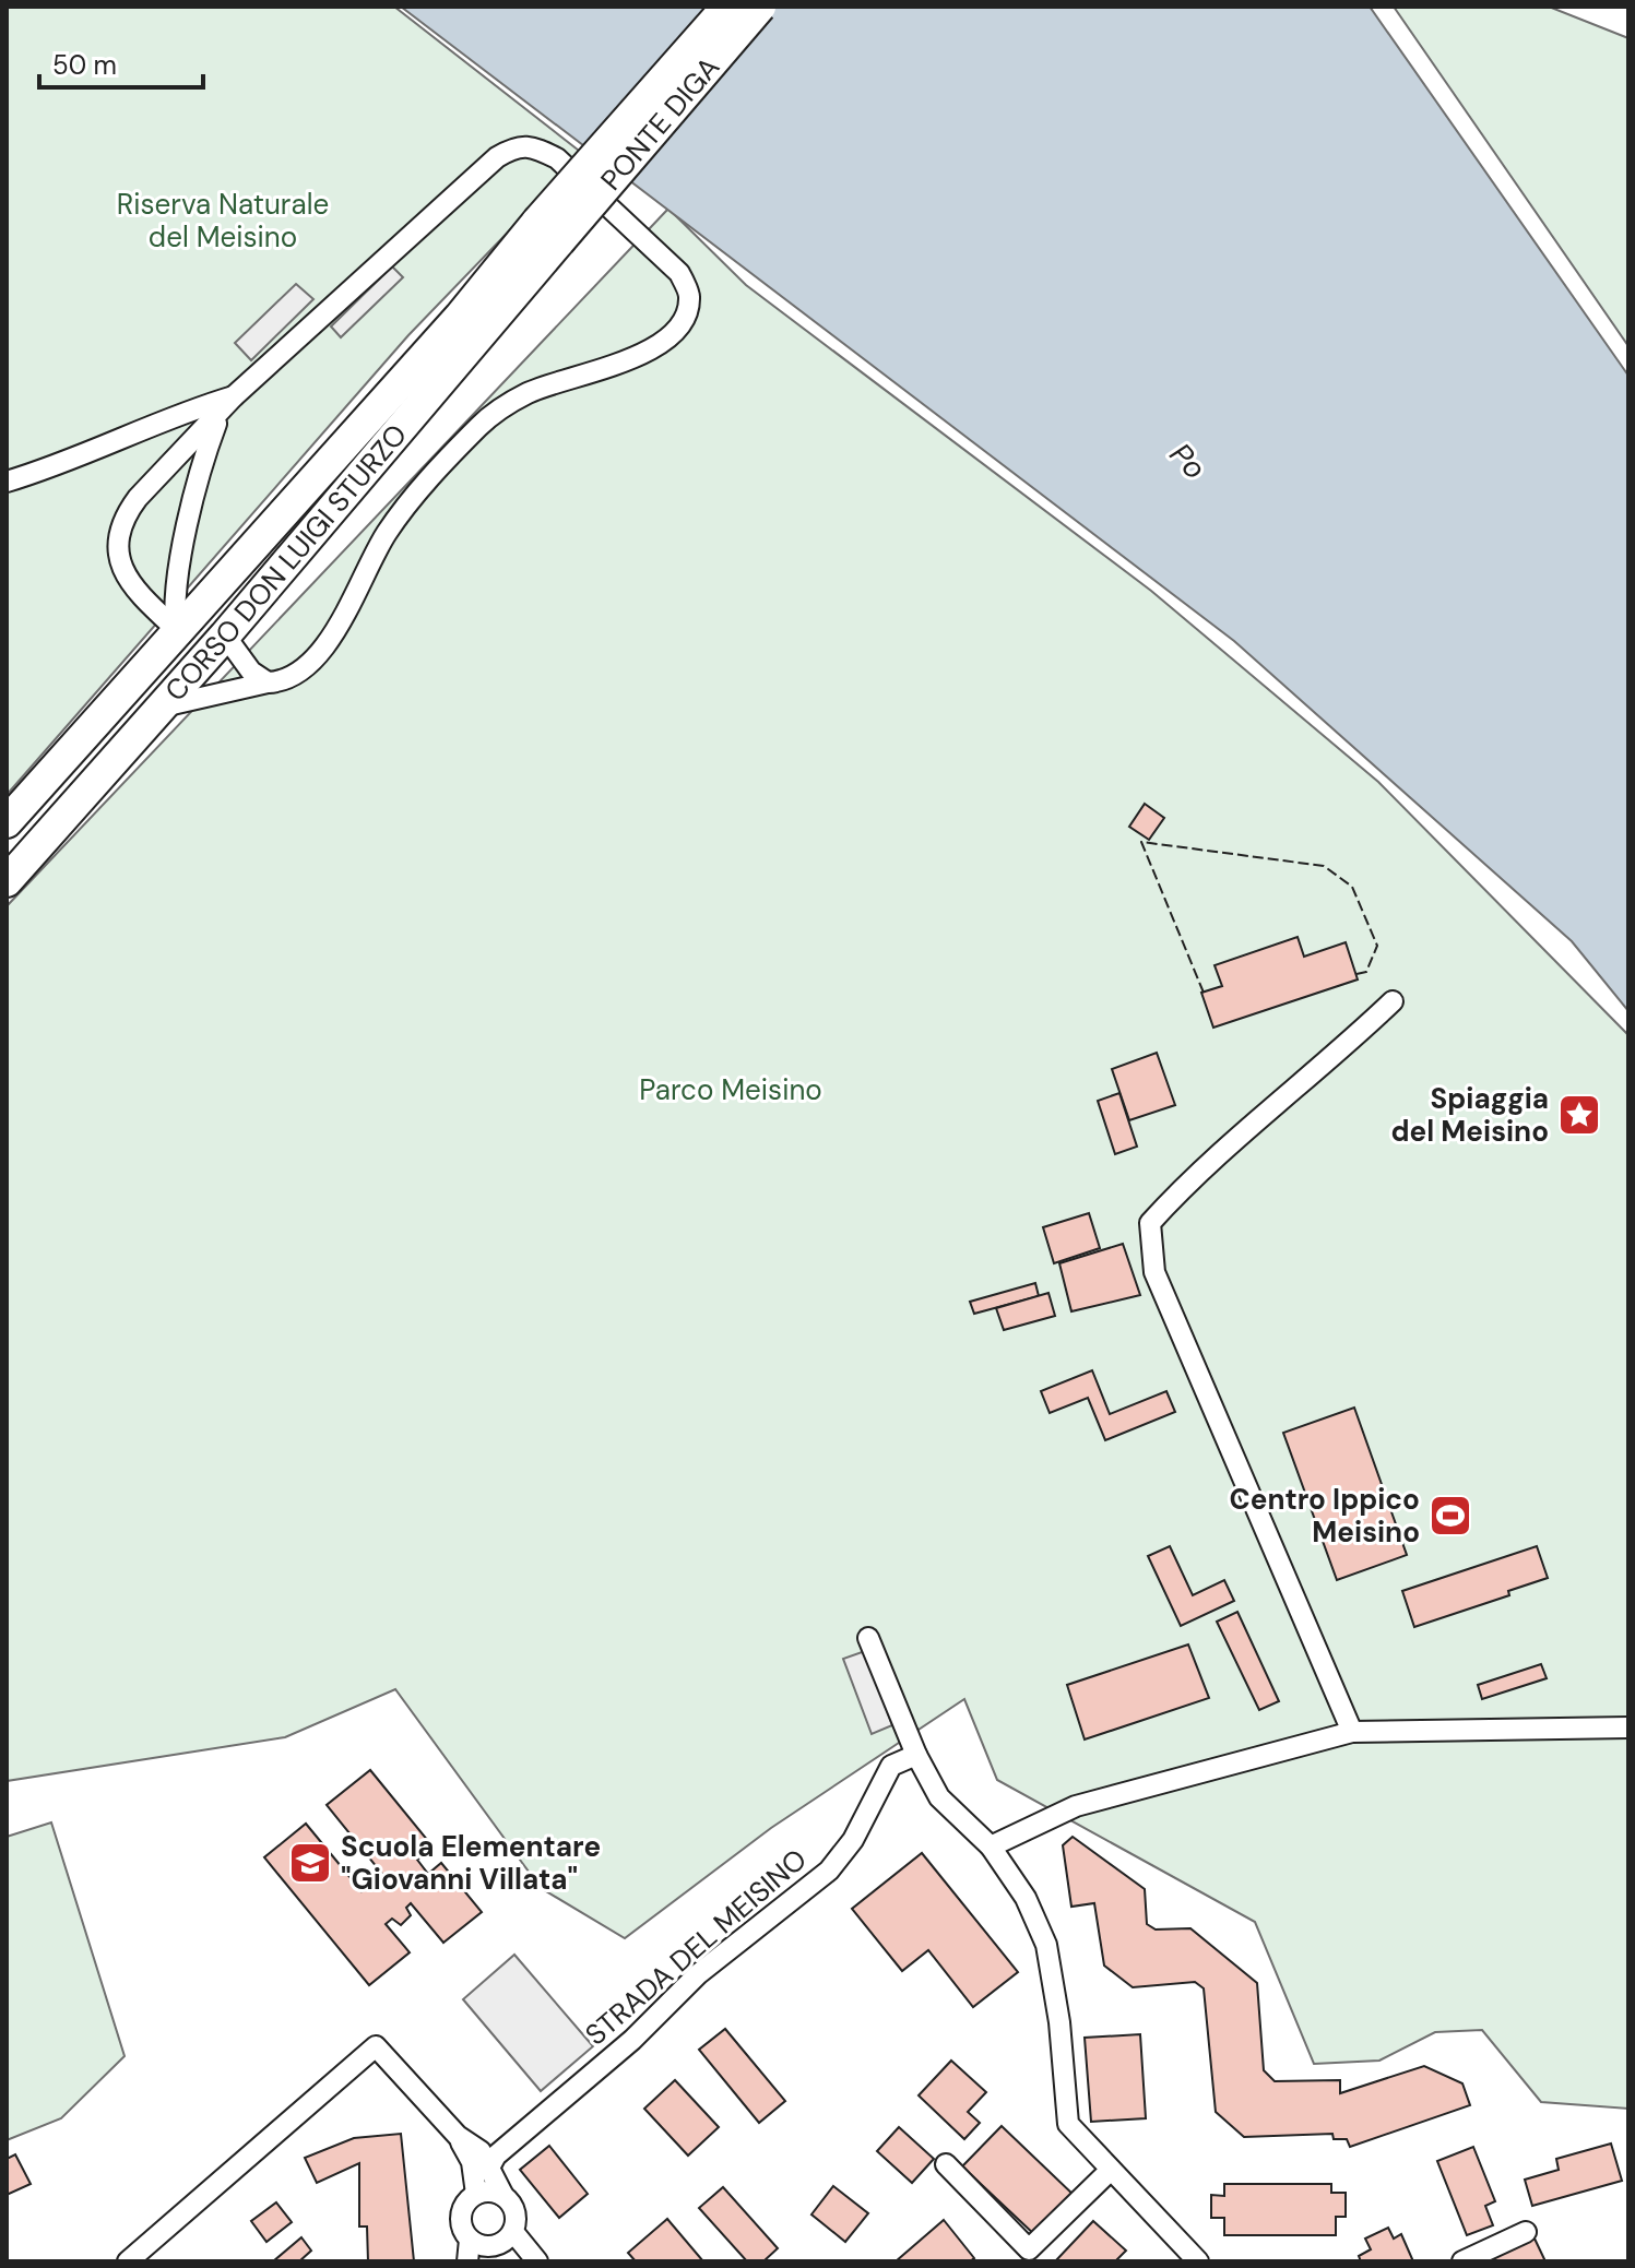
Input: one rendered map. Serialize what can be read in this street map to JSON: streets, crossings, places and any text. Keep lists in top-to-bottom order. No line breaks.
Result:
{"streets":{"main road":["PONTE DIGA","CORSO DON LUIGI STURZO"],"street":["STRADA DEL MEISINO"]},"crossings":[["PONTE DIGA","CORSO DON LUIGI STURZO"]],"water":["Po"],"parks":["Riserva Naturale del Meisino","Parco Meisino"],"places":{"place":["Spiaggia del Meisino"],"sports":["Centro Ippico Meisino"],"school or university":["Scuola Elementare \"Giovanni Villata\""]},"scale_bar":"50 m"}
